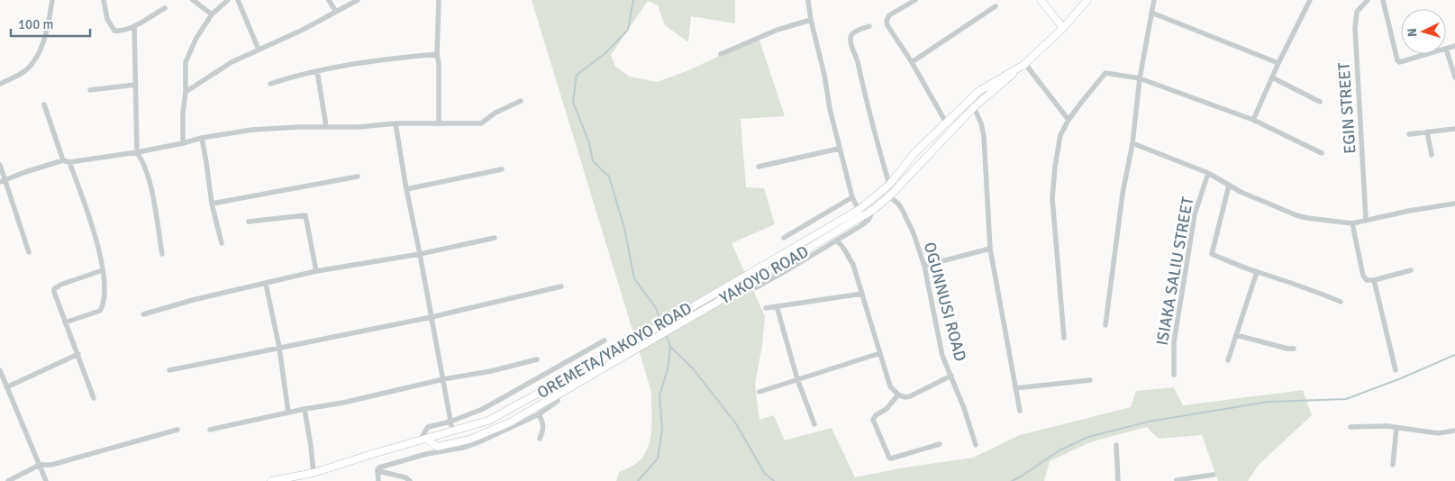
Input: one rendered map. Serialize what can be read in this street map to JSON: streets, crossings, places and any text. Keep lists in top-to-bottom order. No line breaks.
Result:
{"streets":{"main road":["YAKOYO ROAD","OREMETA/YAKOYO ROAD"],"street":["EGIN STREET","ISIAKA SALIU STREET","OGUNNUSI ROAD"]},"crossings":[["YAKOYO ROAD","OGUNNUSI ROAD"],["YAKOYO ROAD","OREMETA/YAKOYO ROAD"]],"scale_bar":"100 m","north":"left"}
